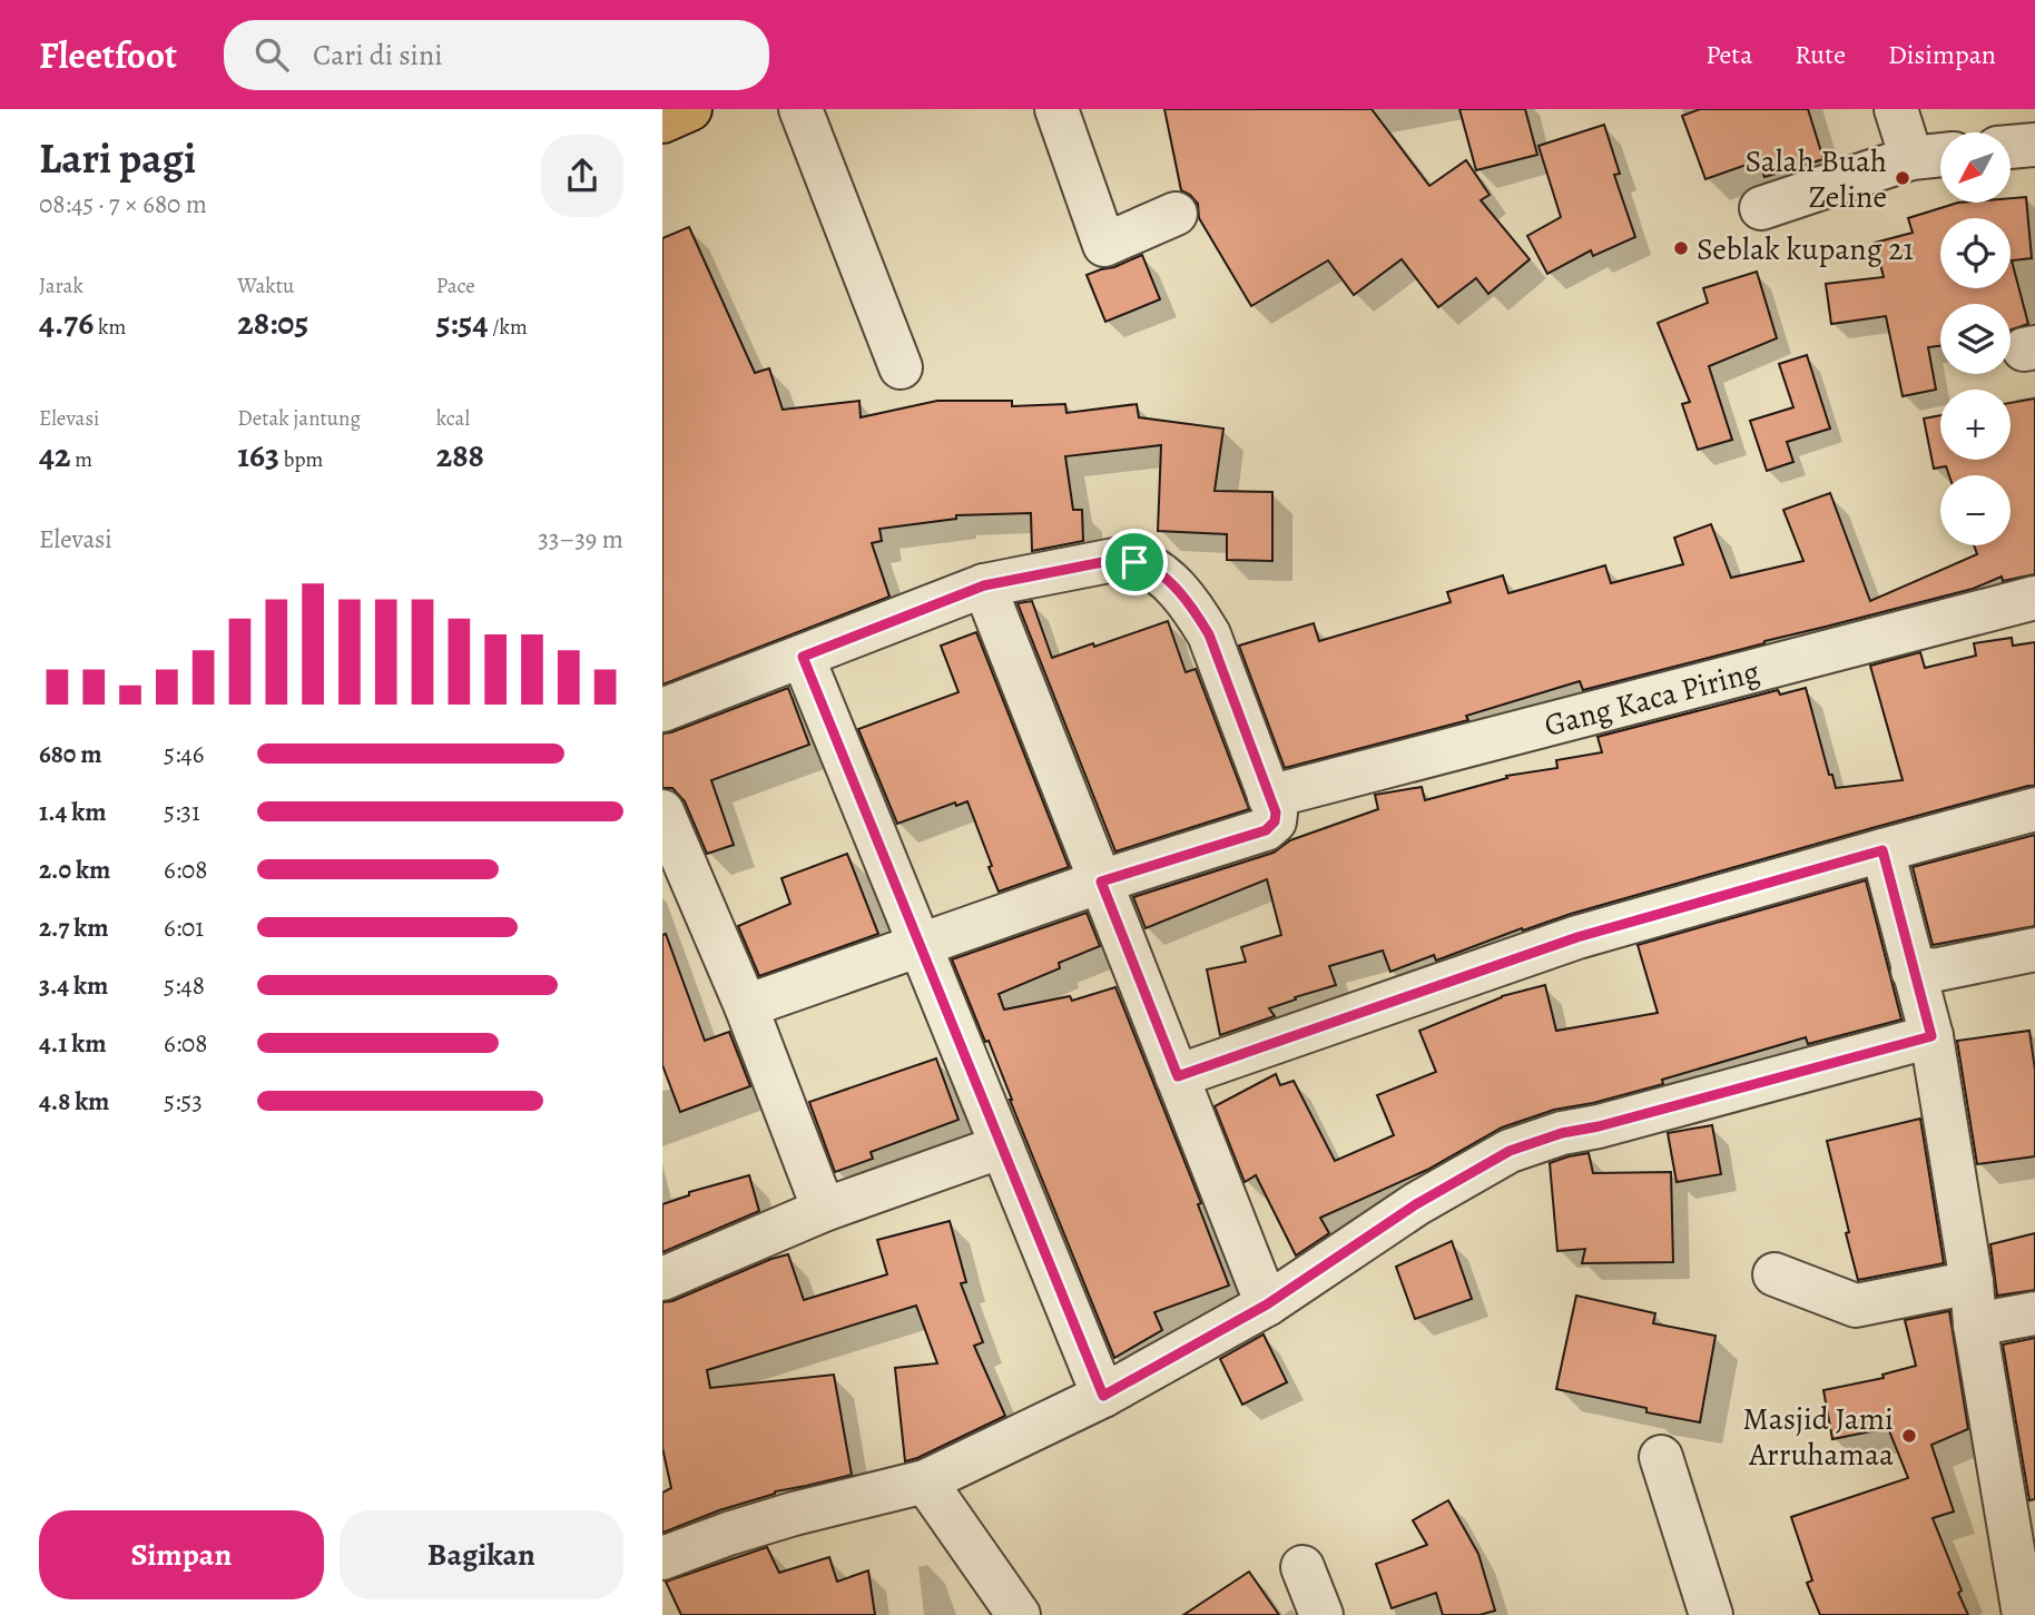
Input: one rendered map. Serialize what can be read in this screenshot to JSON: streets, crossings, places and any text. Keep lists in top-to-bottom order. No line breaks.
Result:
{"streets":{"street":["Gang Kaca Piring"]},"places":["Salah Buah Zeline","Seblak kupang 21","Masjid Jami Arruhamaa"],"north":"bottom left","page":{"header":"Fleetfoot","search":"Cari di sini","nav":["Peta","Rute","Disimpan"],"heading":["Lari pagi","08:45 · 7 × 680 m"],"map_buttons":["+","−"],"stats":[["Jarak","4.76 km"],["Waktu","28:05"],["Pace","5:54 /km"],["Elevasi","42 m"],["Detak jantung","163 bpm"],["kcal","288"]],"chart":["Elevasi","33–39 m"],"list":[{"name":"680 m","note":"5:46"},{"name":"1.4 km","note":"5:31"},{"name":"2.0 km","note":"6:08"},{"name":"2.7 km","note":"6:01"},{"name":"3.4 km","note":"5:48"},{"name":"4.1 km","note":"6:08"},{"name":"4.8 km","note":"5:53"}],"buttons":["Simpan","Bagikan"]}}
